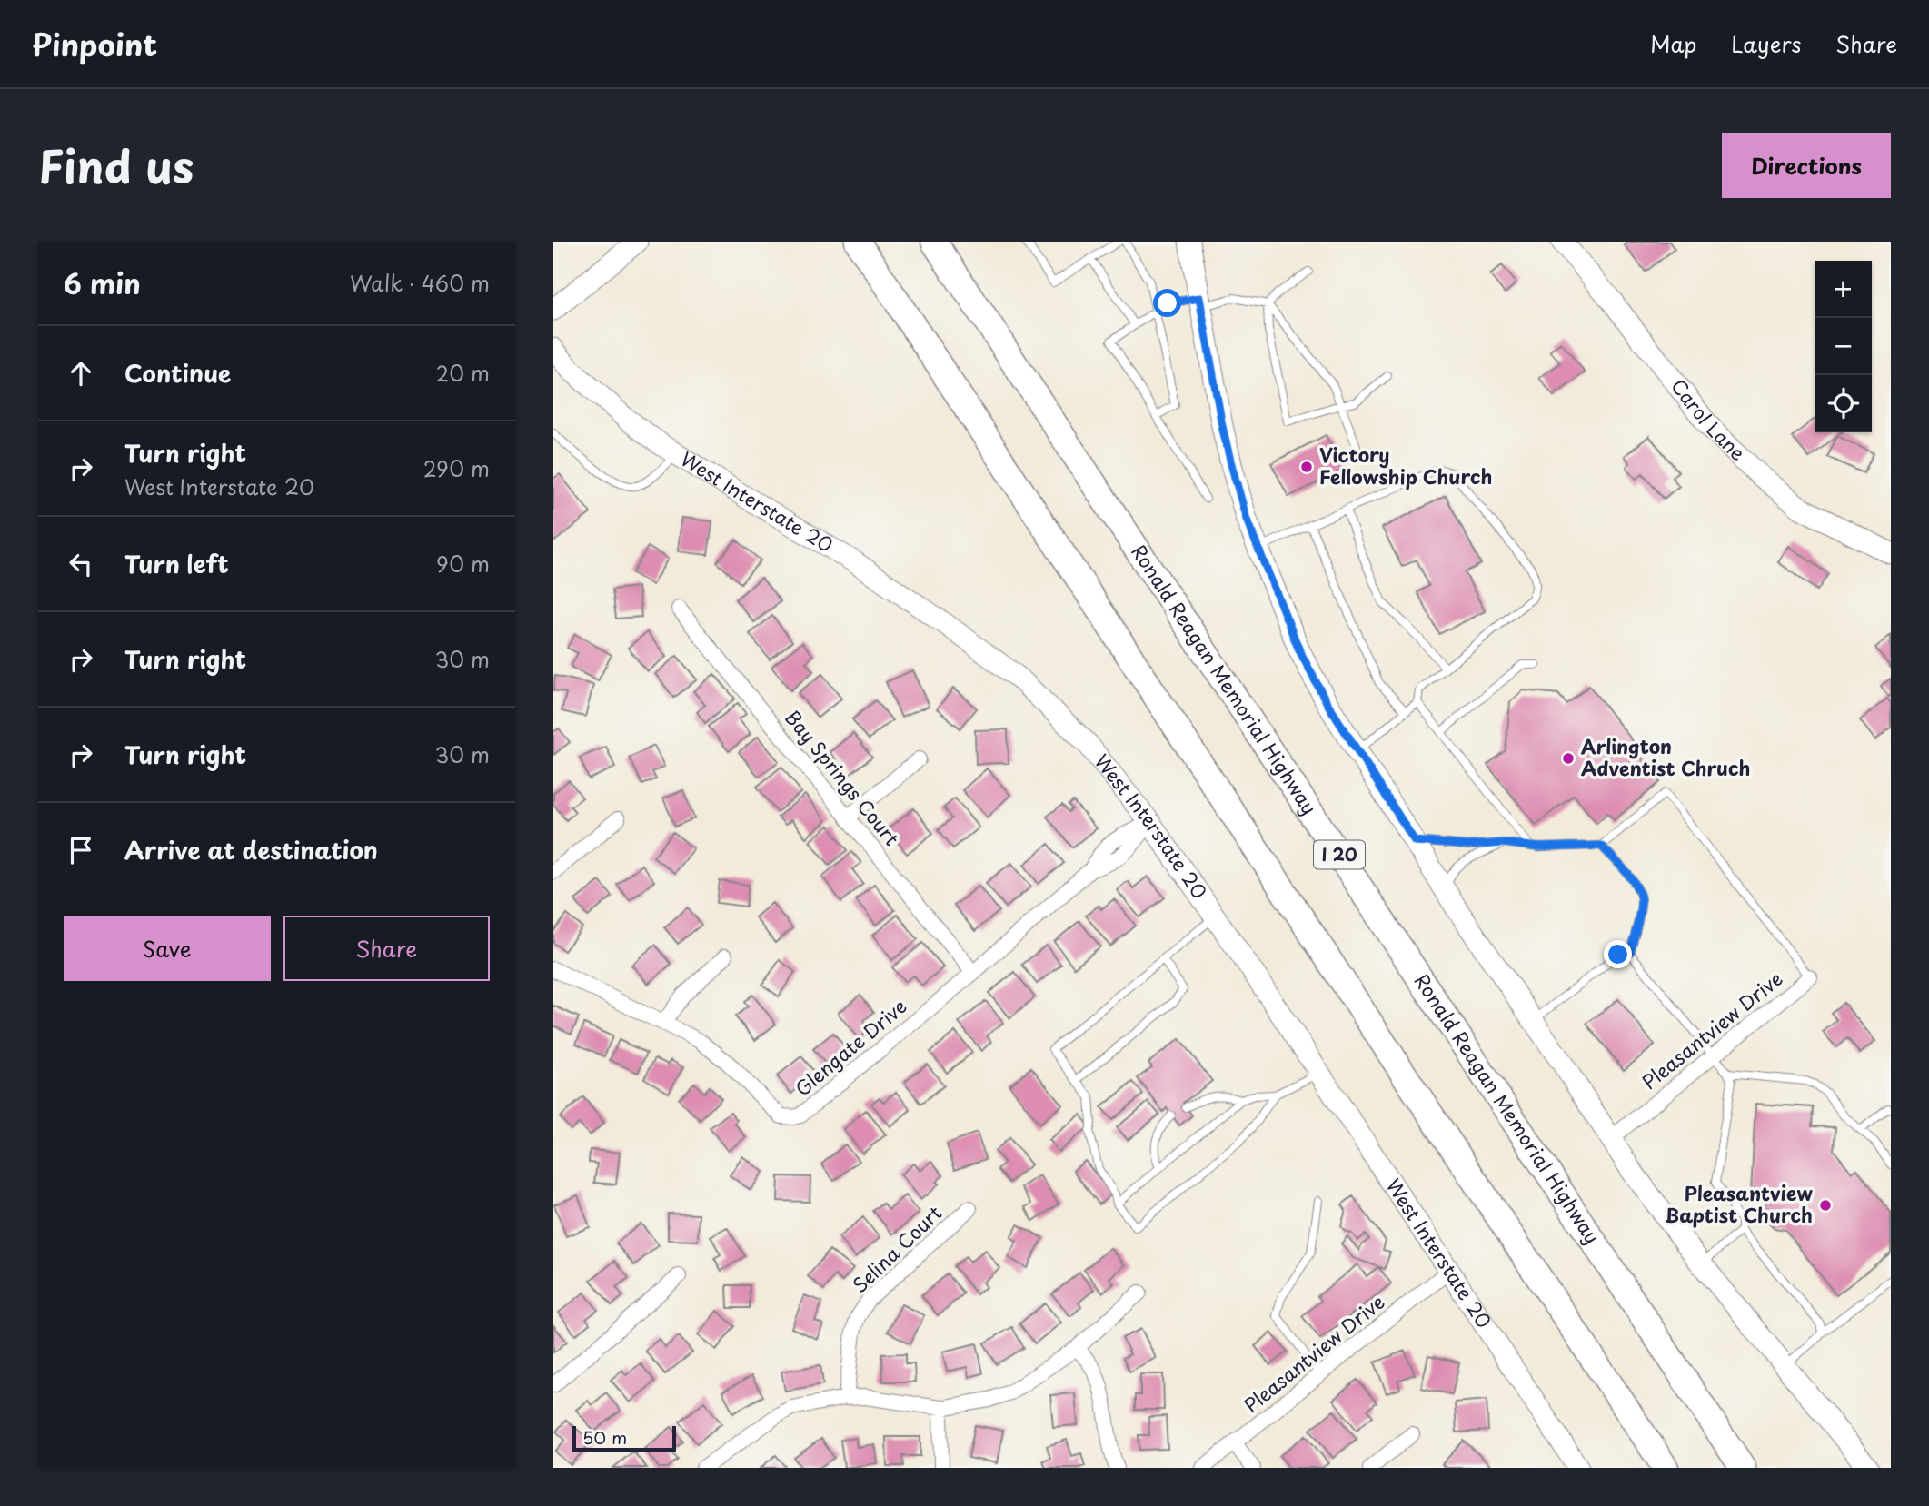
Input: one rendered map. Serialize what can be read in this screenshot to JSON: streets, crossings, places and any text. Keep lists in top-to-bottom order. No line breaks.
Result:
{"streets":{"highway":["Ronald Reagan Memorial Highway","I 20"],"main road":["Carol Lane","West Interstate 20"],"street":["Bay Springs Court","Pleasantview Drive","Glengate Drive","Selina Court"]},"crossings":[["West Interstate 20","Pleasantview Drive"],["West Interstate 20","Glengate Drive"],["Bay Springs Court","Glengate Drive"]],"places":["Victory Fellowship Church","Arlington Adventist Chruch","Pleasantview Baptist Church"],"scale_bar":"50 m","page":{"header":"Pinpoint","nav":["Map","Layers","Share"],"title":"Find us","buttons":["Directions",["Save","Share"]],"heading":["6 min","Walk · 460 m"],"map_buttons":["+","−"],"list":[["Continue","20 m"],["Turn right","West Interstate 20","290 m"],["Turn left","90 m"],["Turn right","30 m"],["Turn right","30 m"],"Arrive at destination"],"scale":"50 m"}}
